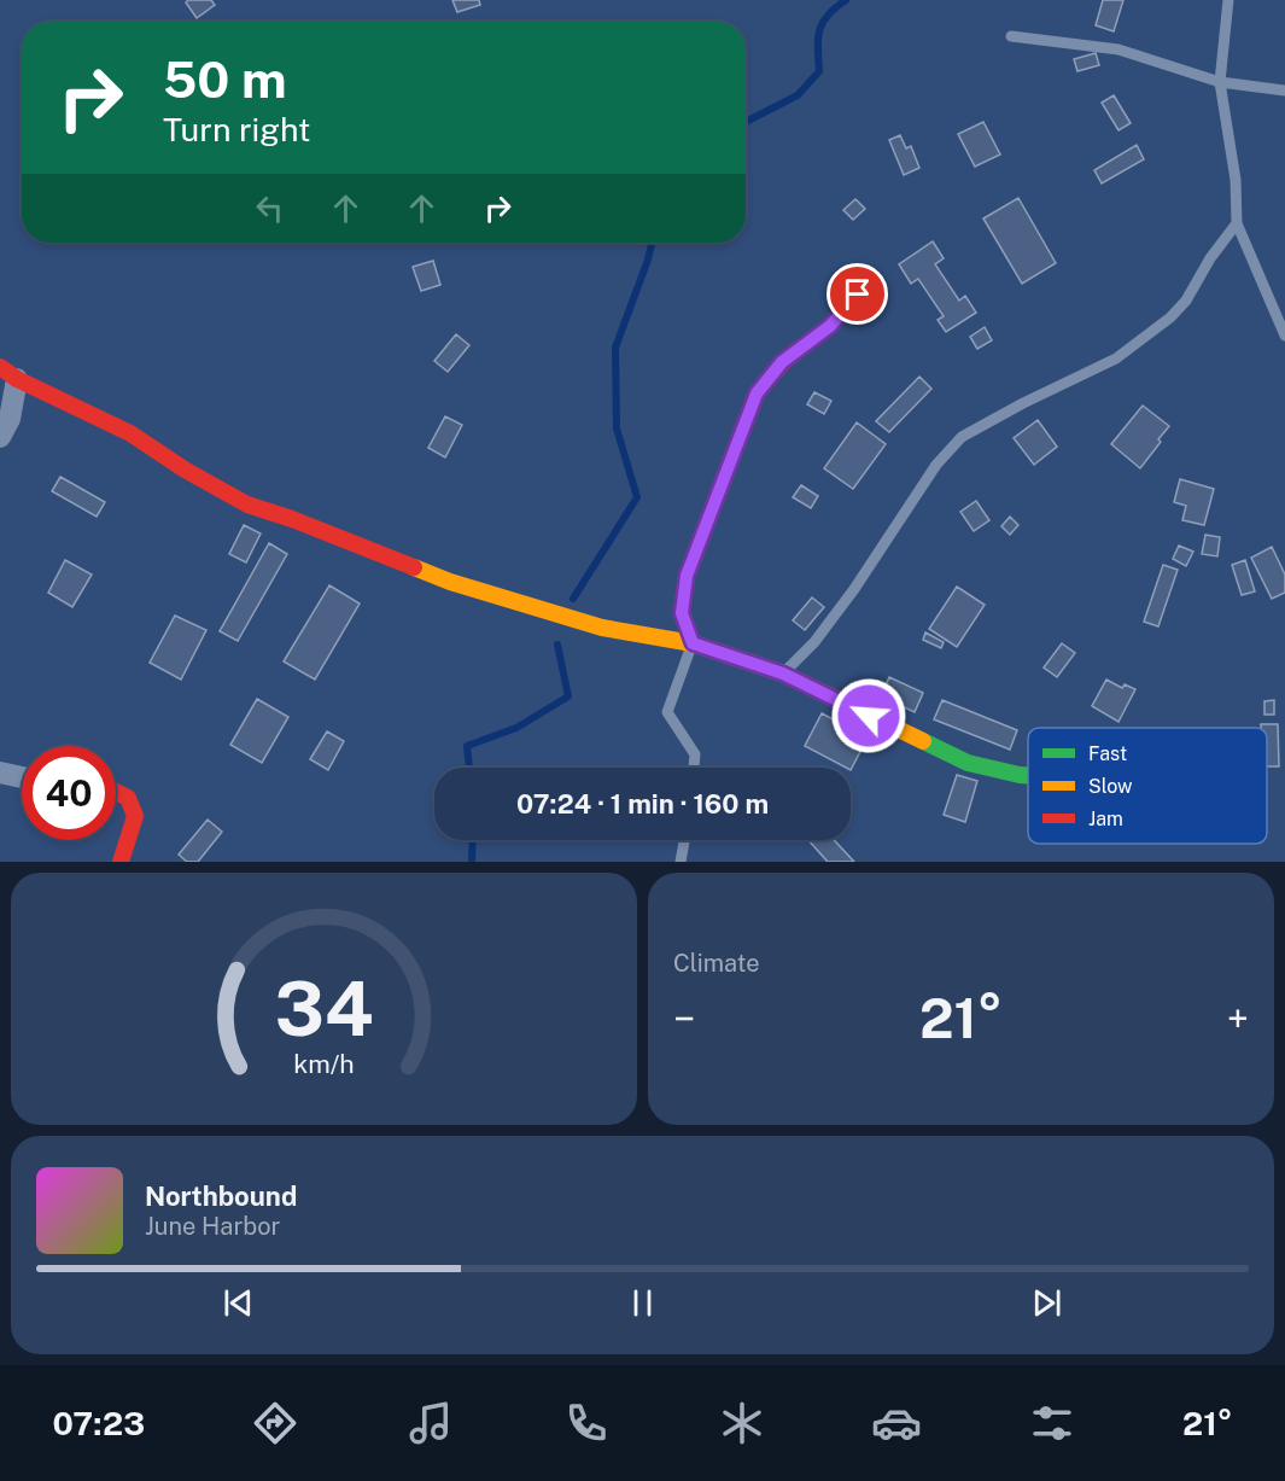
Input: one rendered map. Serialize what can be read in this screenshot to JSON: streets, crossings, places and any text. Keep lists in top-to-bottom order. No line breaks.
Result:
{"legend":["Fast","Slow","Jam"],"page":{"turn":["50 m","Turn right"],"limit":"40","trip":"07:24 · 1 min · 160 m","tile":"Climate","heat":["−","21°","+"],"song":["Northbound","June Harbor"],"tabs":["07:23","21°"],"gauge":["34","km/h"]}}
